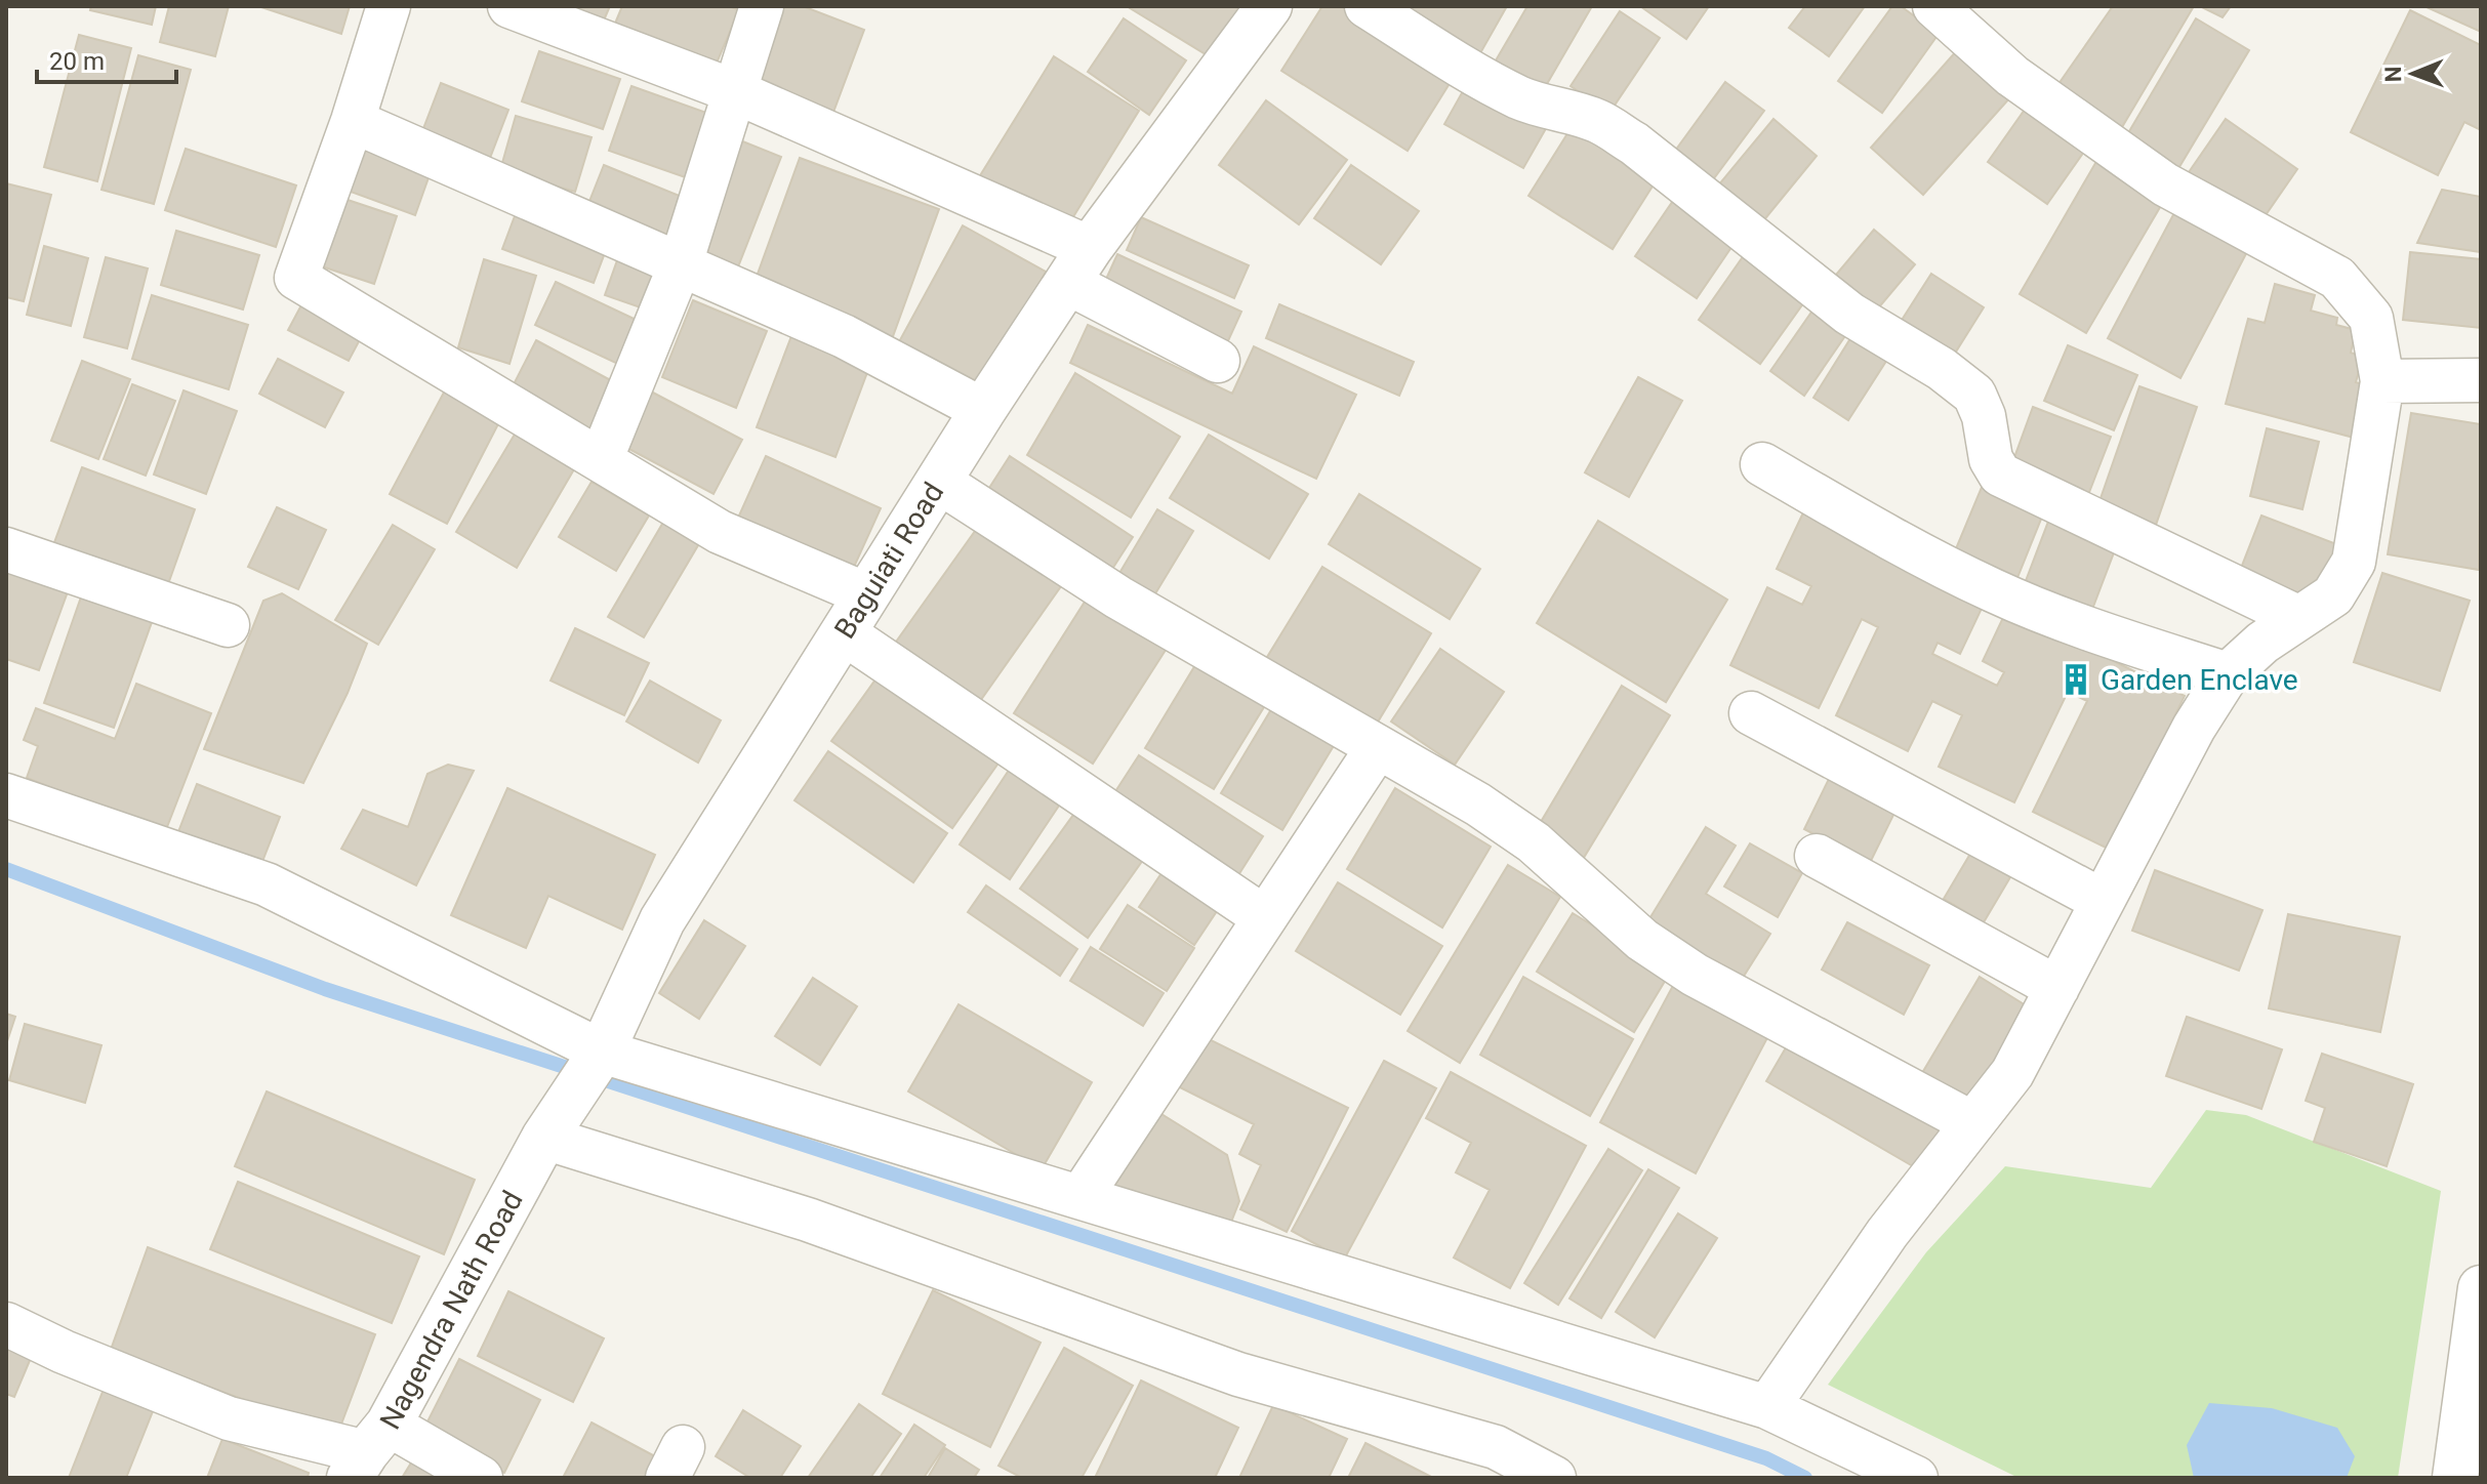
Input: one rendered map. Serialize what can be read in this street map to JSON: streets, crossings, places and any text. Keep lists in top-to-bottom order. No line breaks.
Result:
{"streets":{"street":["Baguiati Road","Nagendra Nath Road"]},"crossings":[["Baguiati Road","Nagendra Nath Road"]],"places":{"building":["Garden Enclave"]},"scale_bar":"20 m","north":"left"}
